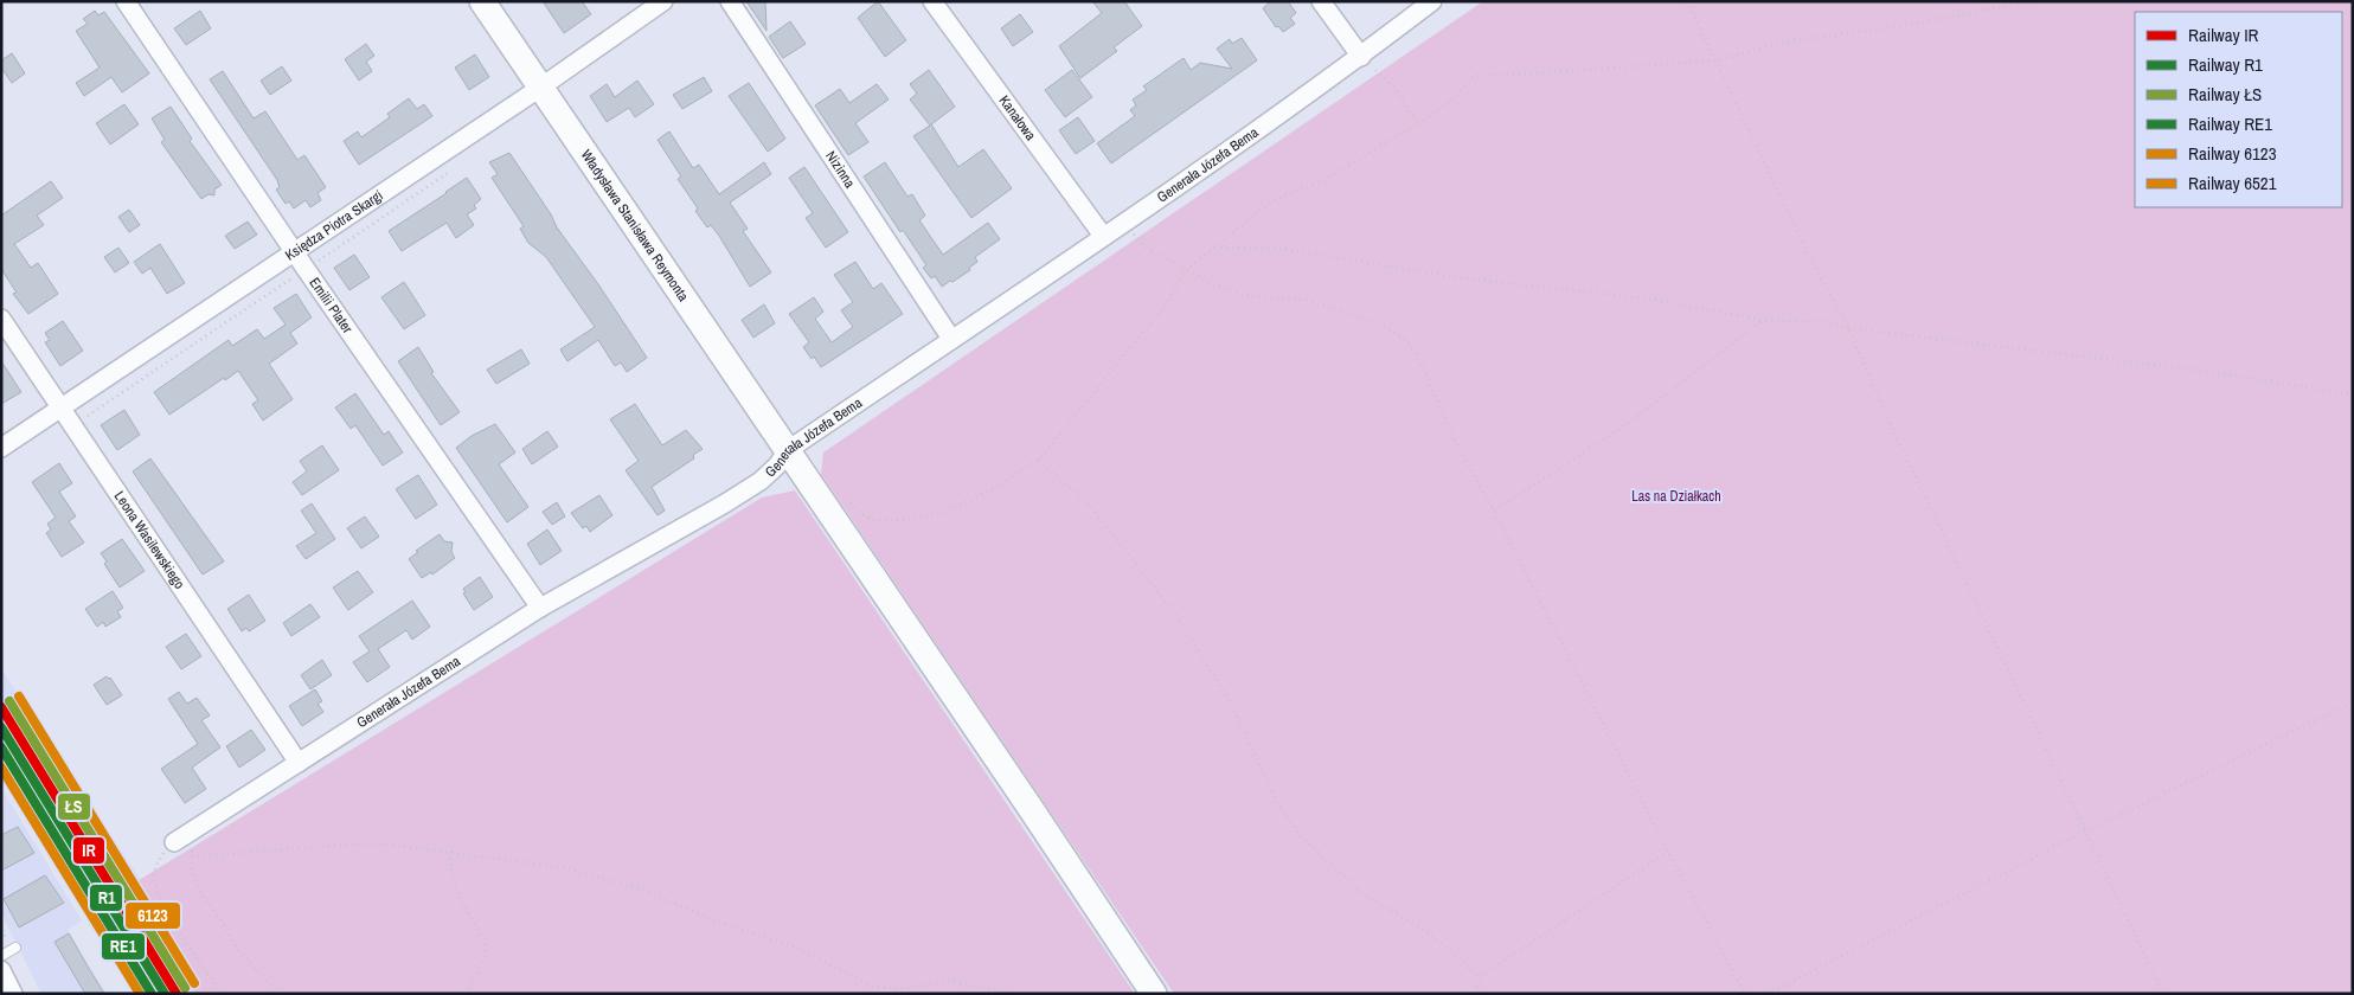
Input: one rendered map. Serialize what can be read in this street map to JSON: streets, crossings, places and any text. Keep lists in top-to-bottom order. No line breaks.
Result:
{"streets":{"main road":["Władysława Stanisława Reymonta"],"street":["Kanałowa","Generała Józefa Bema","Nizinna","Księdza Piotra Skargi","Emilii Plater","Leona Wasilewskiego"]},"crossings":[["Kanałowa","Generała Józefa Bema"],["Generała Józefa Bema","Nizinna"],["Generała Józefa Bema","Władysława Stanisława Reymonta"],["Generała Józefa Bema","Emilii Plater"],["Generała Józefa Bema","Leona Wasilewskiego"],["Księdza Piotra Skargi","Władysława Stanisława Reymonta"],["Księdza Piotra Skargi","Emilii Plater"],["Księdza Piotra Skargi","Leona Wasilewskiego"]],"parks":["Las na Działkach"],"lines":["rail line 6123","rail line ŁS","rail line IR","rail line R1","rail line RE1","rail line 6521"],"legend":["Railway IR","Railway R1","Railway ŁS","Railway RE1","Railway 6123","Railway 6521"]}
